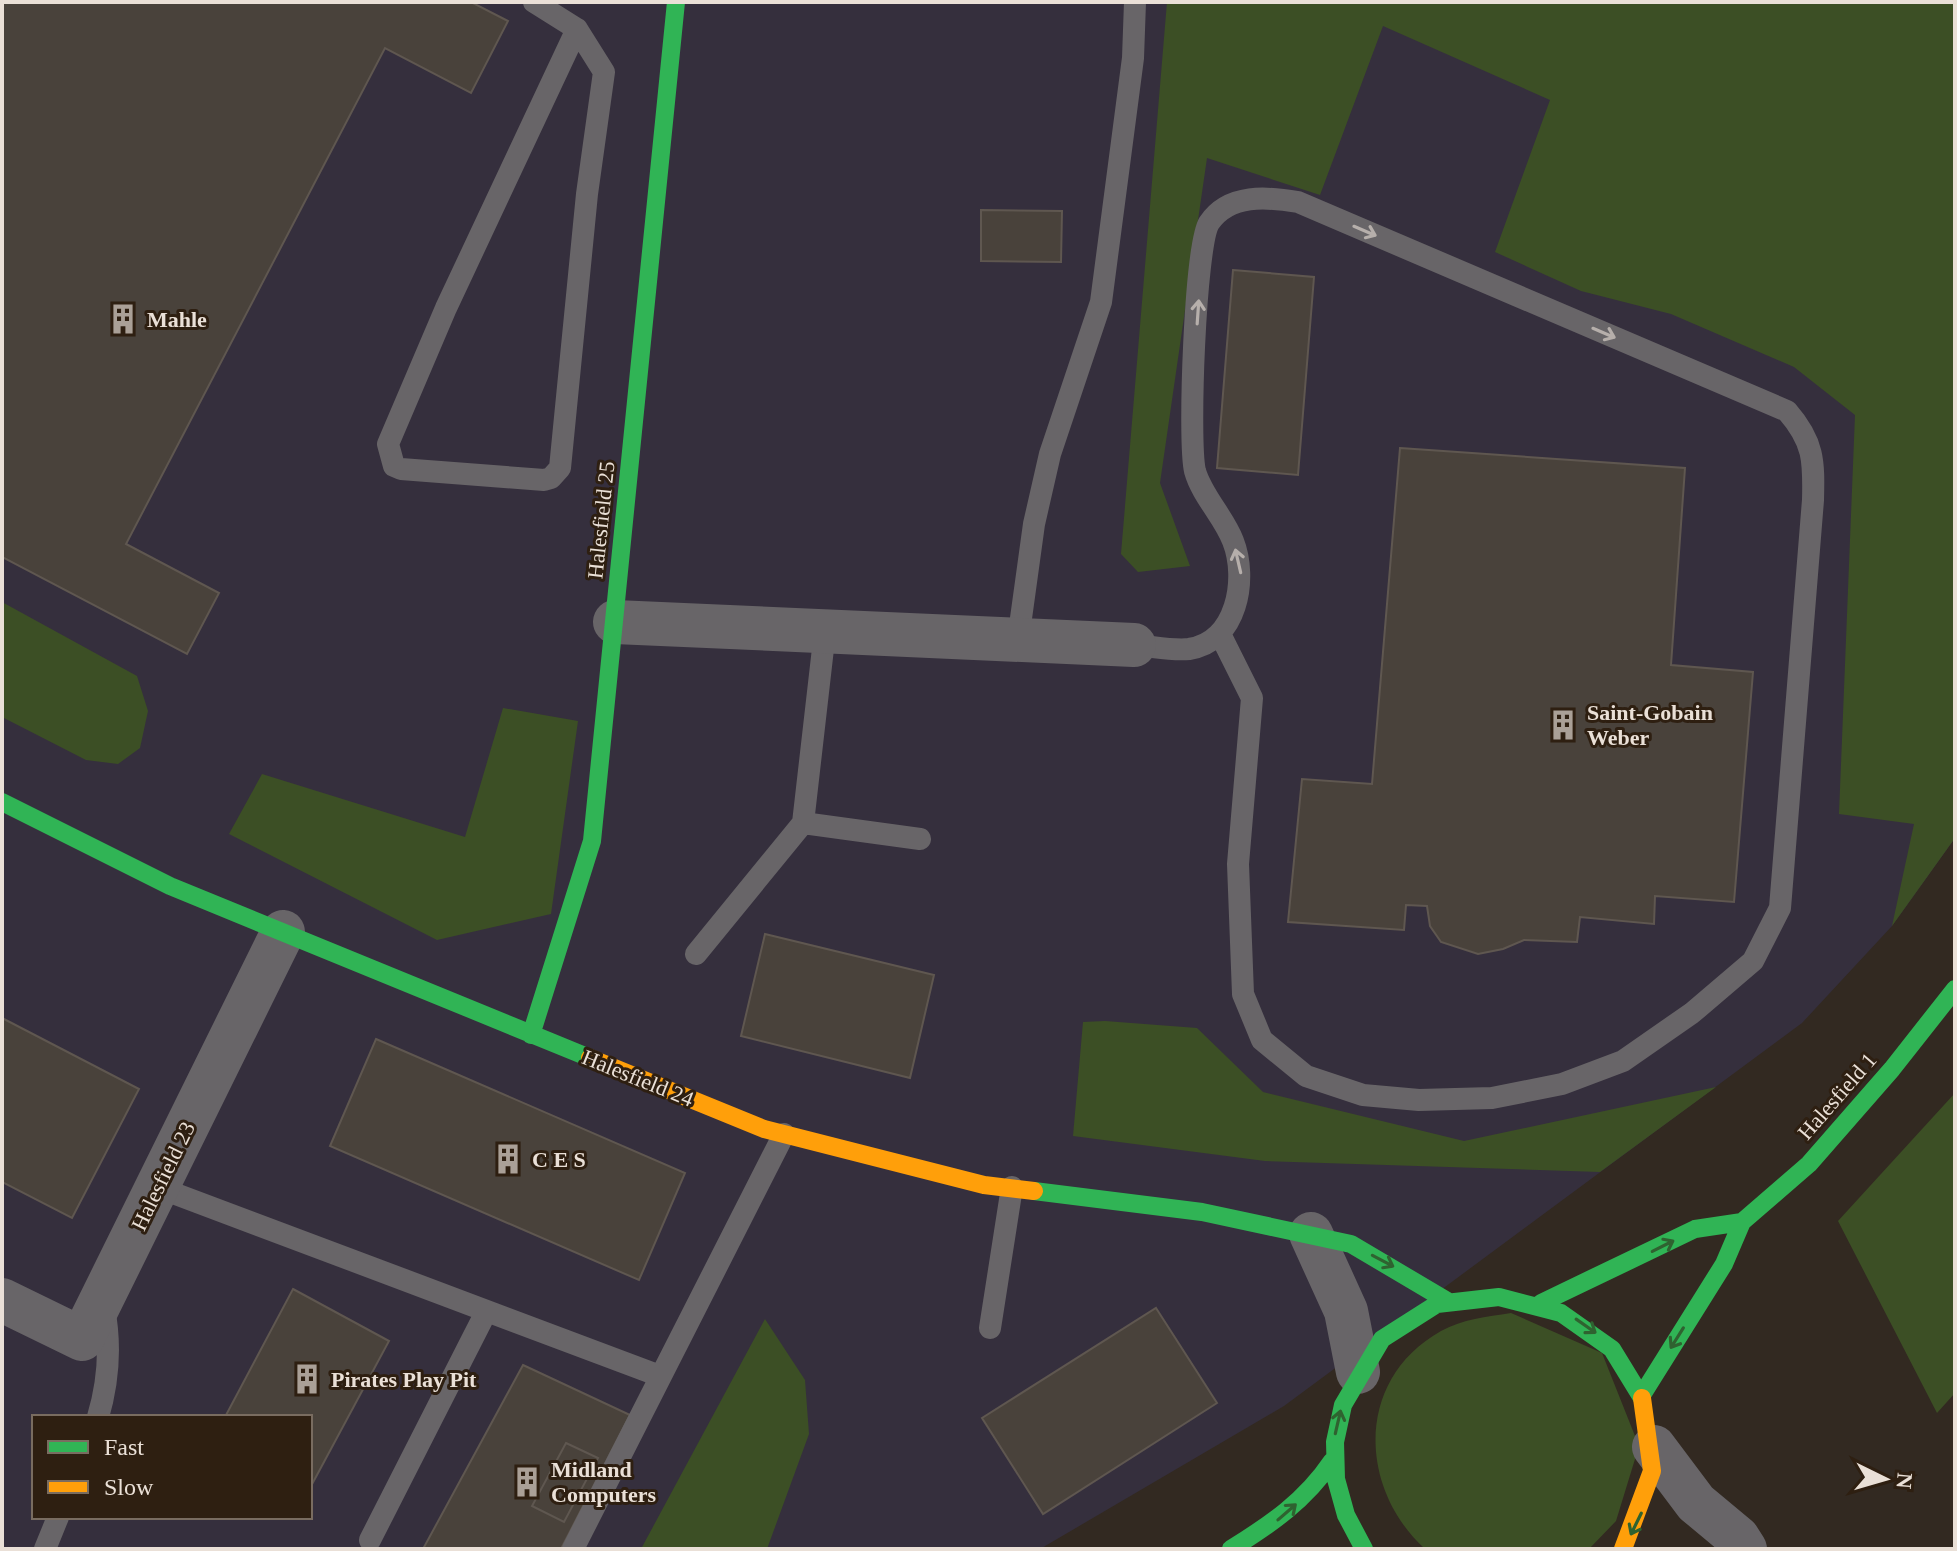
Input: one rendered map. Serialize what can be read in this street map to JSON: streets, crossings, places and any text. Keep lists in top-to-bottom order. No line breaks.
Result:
{"streets":{"street":["Halesfield 25","Halesfield 24","Halesfield 1","Halesfield 23"]},"crossings":[["Halesfield 25","Halesfield 24"],["Halesfield 24","Halesfield 23"]],"one_way":["Halesfield 1"],"places":{"building":["Mahle","Saint-Gobain Weber","C E S","Pirates Play Pit","Midland Computers"]},"legend":["Fast","Slow"],"north":"right"}
